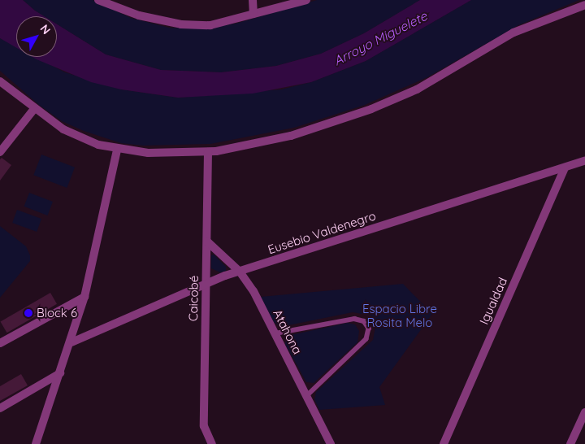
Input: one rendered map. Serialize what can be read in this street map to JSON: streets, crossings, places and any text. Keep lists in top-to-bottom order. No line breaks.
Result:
{"streets":{"street":["Eusebio Valdenegro","Caicobé","Igualdad","Atahona"]},"crossings":[["Eusebio Valdenegro","Caicobé"],["Eusebio Valdenegro","Igualdad"],["Eusebio Valdenegro","Atahona"],["Caicobé","Atahona"]],"water":["Arroyo Miguelete"],"parks":["Espacio Libre Rosita Melo"],"places":["Block 6"],"north":"top right"}
